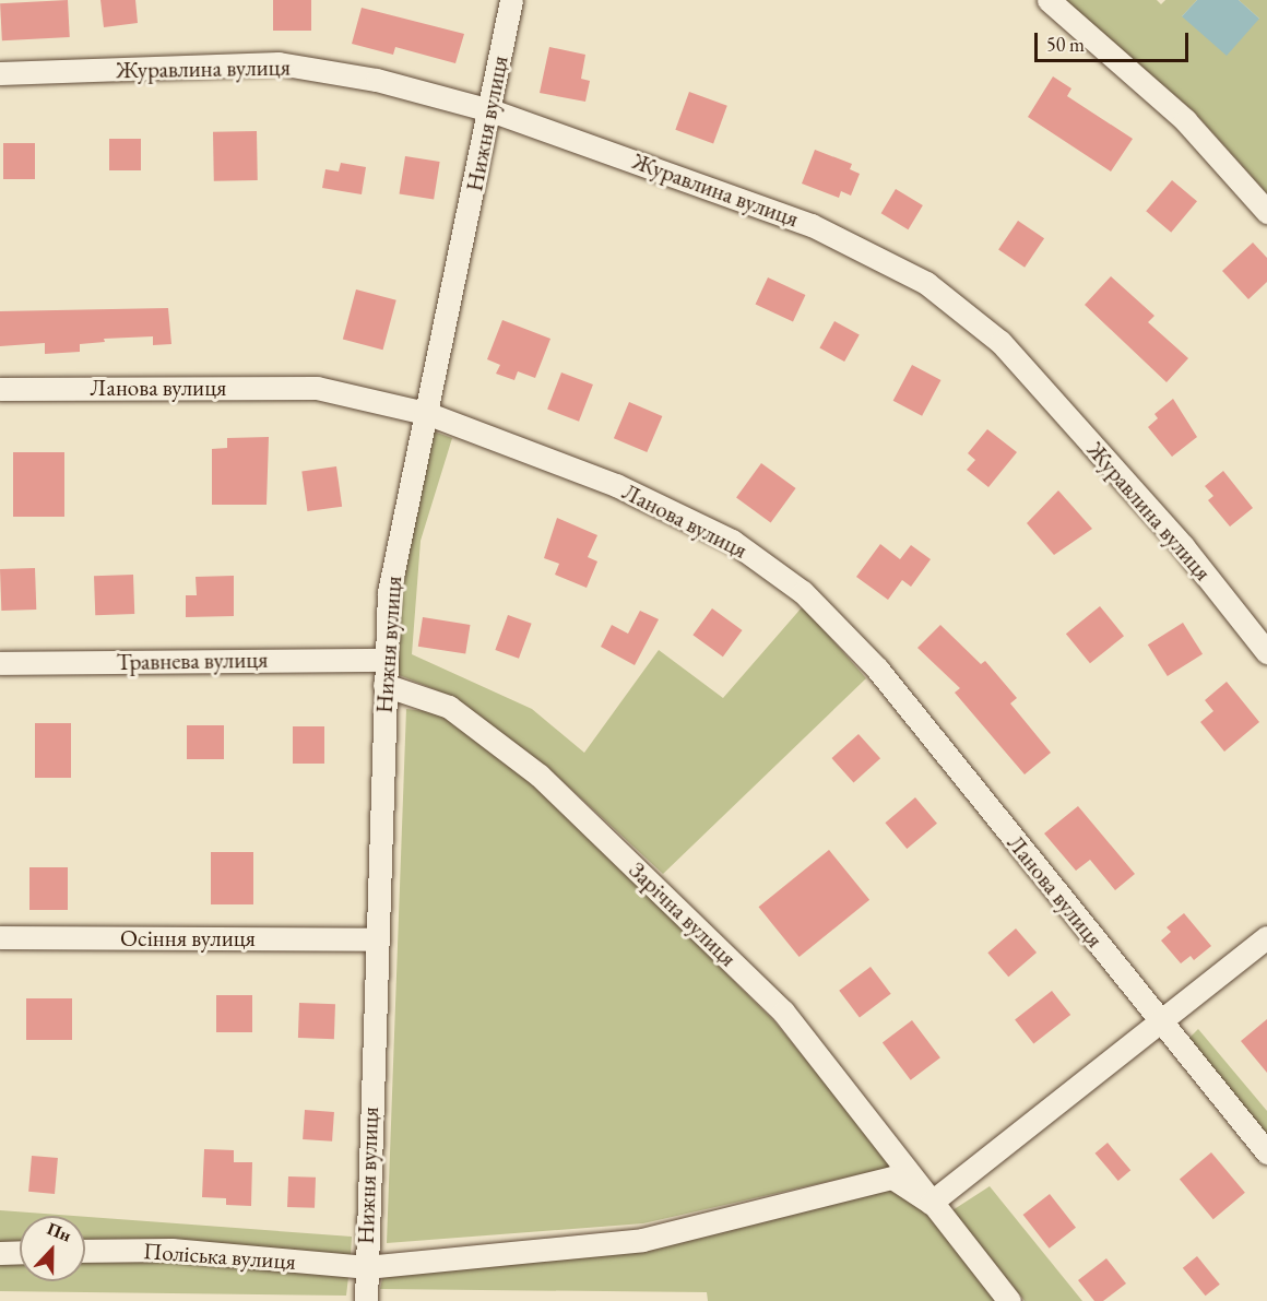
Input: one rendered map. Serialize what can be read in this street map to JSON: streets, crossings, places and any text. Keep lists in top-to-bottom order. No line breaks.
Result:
{"streets":{"street":["Журавлина вулиця","Нижня вулиця","Ланова вулиця","Травнева вулиця","Зарічна вулиця","Осіння вулиця","Поліська вулиця"]},"crossings":[["Журавлина вулиця","Нижня вулиця"],["Нижня вулиця","Ланова вулиця"],["Нижня вулиця","Травнева вулиця"],["Нижня вулиця","Зарічна вулиця"],["Нижня вулиця","Осіння вулиця"],["Нижня вулиця","Поліська вулиця"],["Зарічна вулиця","Поліська вулиця"]],"scale_bar":"50 m","north":"top"}
